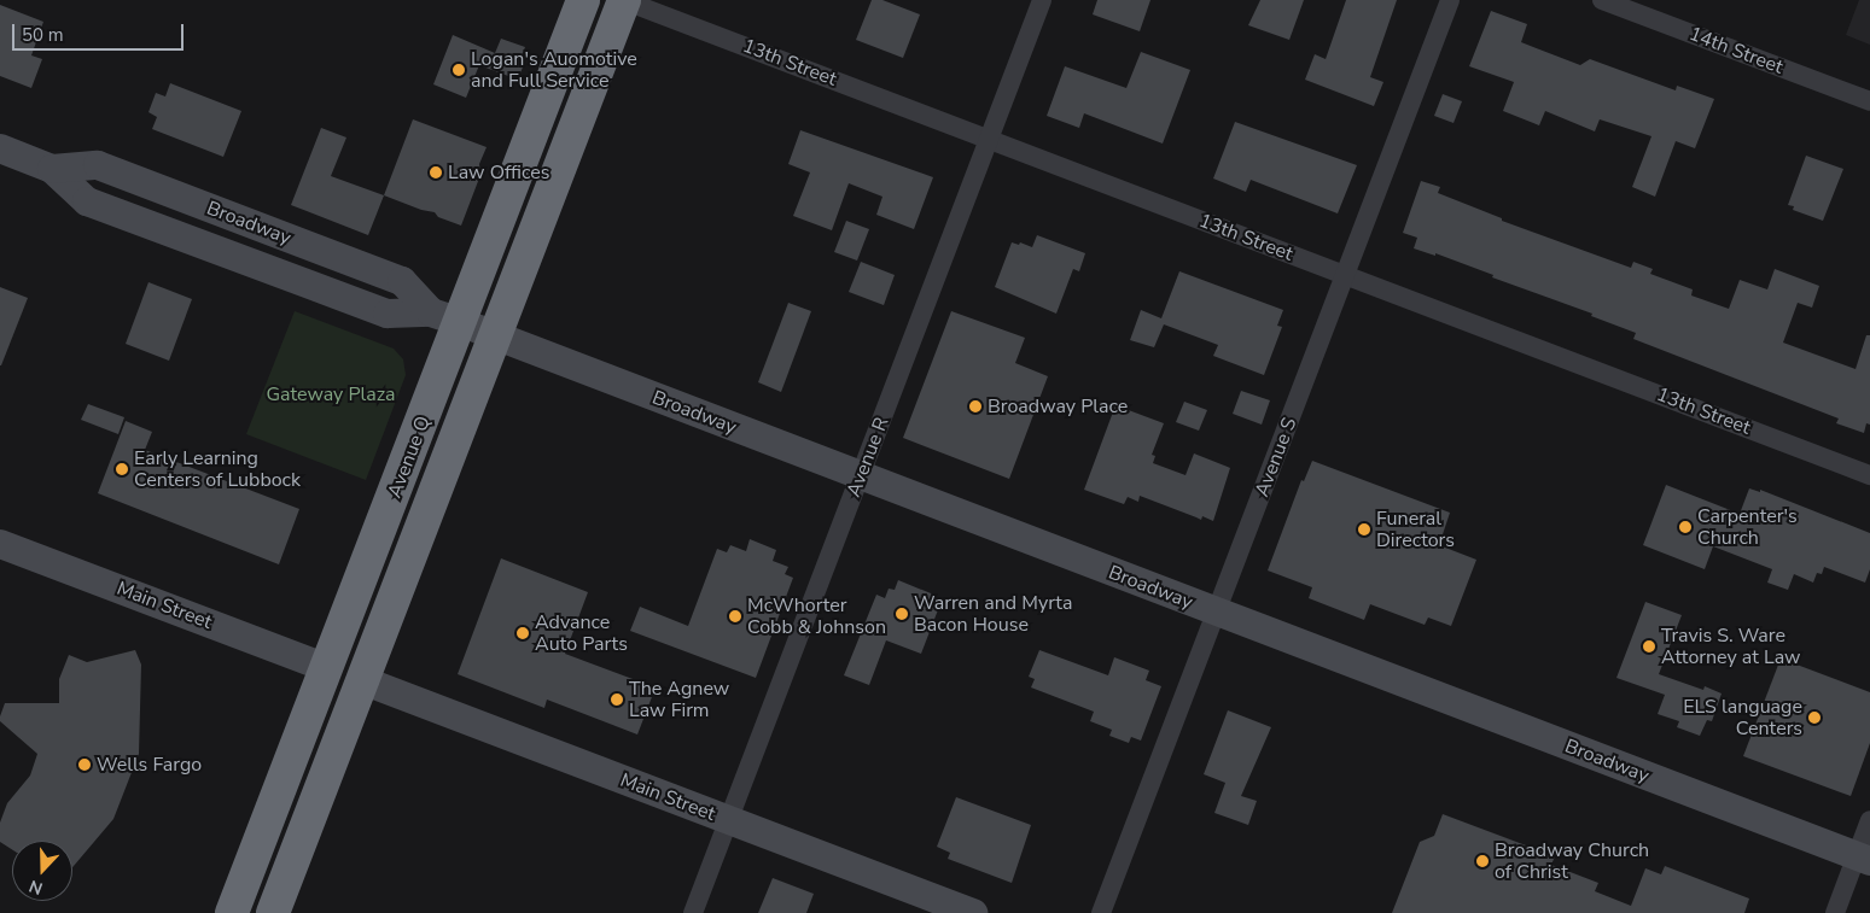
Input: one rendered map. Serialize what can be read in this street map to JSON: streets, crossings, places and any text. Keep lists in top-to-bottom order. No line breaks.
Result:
{"streets":{"highway":["Avenue Q"],"main road":["Broadway","Main Street"],"street":["14th Street","13th Street","Avenue R","Avenue S"]},"crossings":[["13th Street","Avenue Q"],["13th Street","Avenue R"],["13th Street","Avenue S"],["Broadway","Avenue Q"],["Broadway","Avenue R"],["Broadway","Avenue S"],["Avenue Q","Main Street"],["Avenue R","Main Street"]],"parks":["Gateway Plaza"],"places":["Logan's Auomotive and Full Service","Law Offices","Broadway Place","Early Learning Centers of Lubbock","Carpenter's Church","Funeral Directors","Warren and Myrta Bacon House","McWhorter Cobb & Johnson","Advance Auto Parts","Travis S. Ware Attorney at Law","The Agnew Law Firm","ELS language Centers","Wells Fargo","Broadway Church of Christ"],"scale_bar":"50 m","north":"bottom"}
